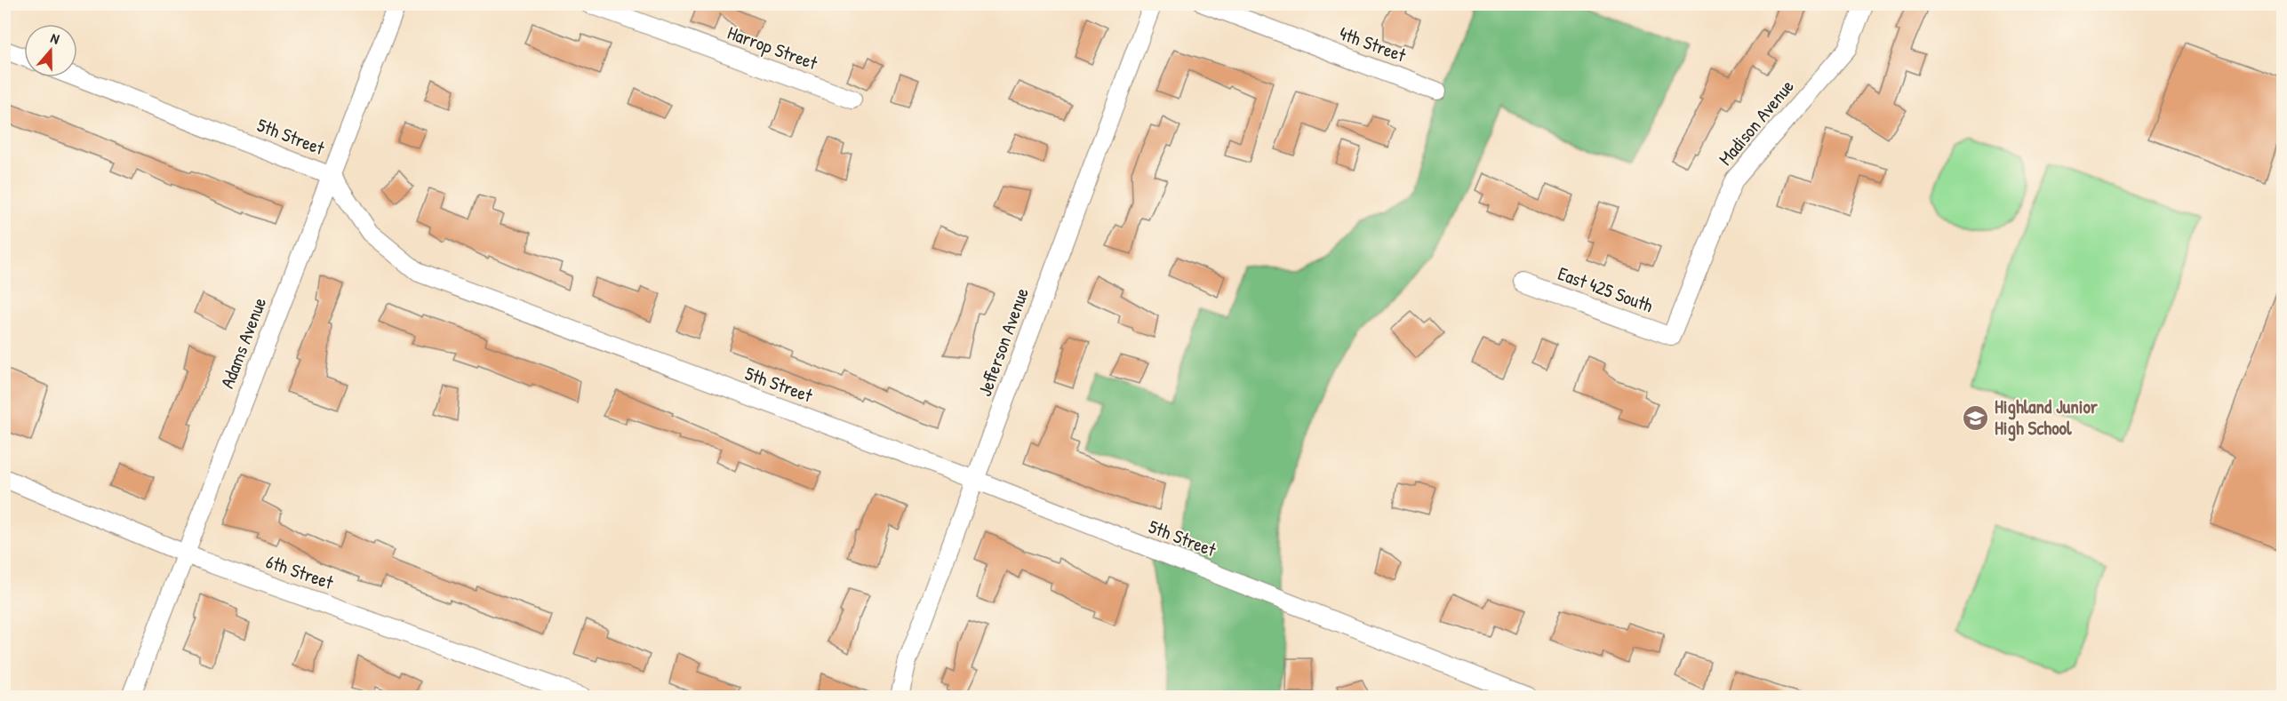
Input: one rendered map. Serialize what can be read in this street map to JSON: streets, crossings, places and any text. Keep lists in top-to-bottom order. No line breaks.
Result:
{"streets":{"street":["4th Street","Harrop Street","Madison Avenue","5th Street","East 425 South","Jefferson Avenue","Adams Avenue","6th Street"]},"crossings":[["Madison Avenue","East 425 South"],["5th Street","Jefferson Avenue"],["5th Street","Adams Avenue"],["Adams Avenue","6th Street"]],"places":{"school or university":["Highland Junior High School"]},"north":"top"}
